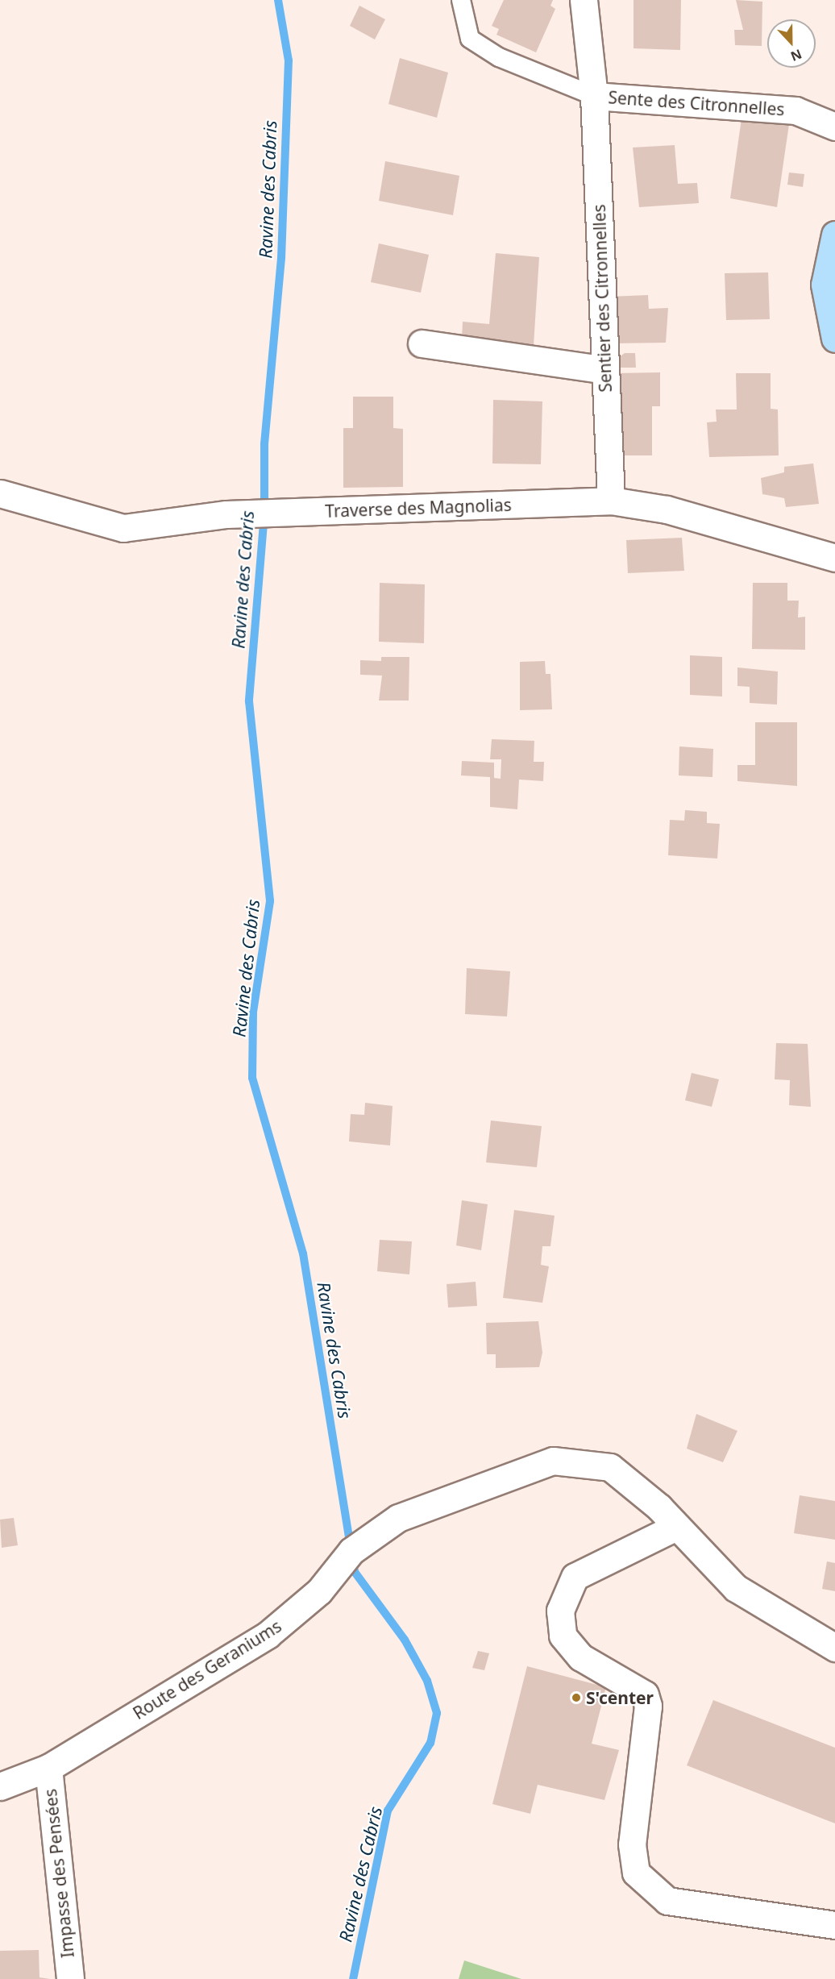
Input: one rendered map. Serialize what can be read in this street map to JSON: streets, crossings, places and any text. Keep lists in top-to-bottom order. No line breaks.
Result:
{"streets":{"street":["Sente des Citronnelles","Sentier des Citronnelles","Traverse des Magnolias","Route des Geraniums","Impasse des Pensées"]},"crossings":[["Sente des Citronnelles","Sentier des Citronnelles"],["Sentier des Citronnelles","Traverse des Magnolias"],["Route des Geraniums","Impasse des Pensées"]],"water":["Ravine des Cabris"],"places":["S'center"],"north":"bottom"}
